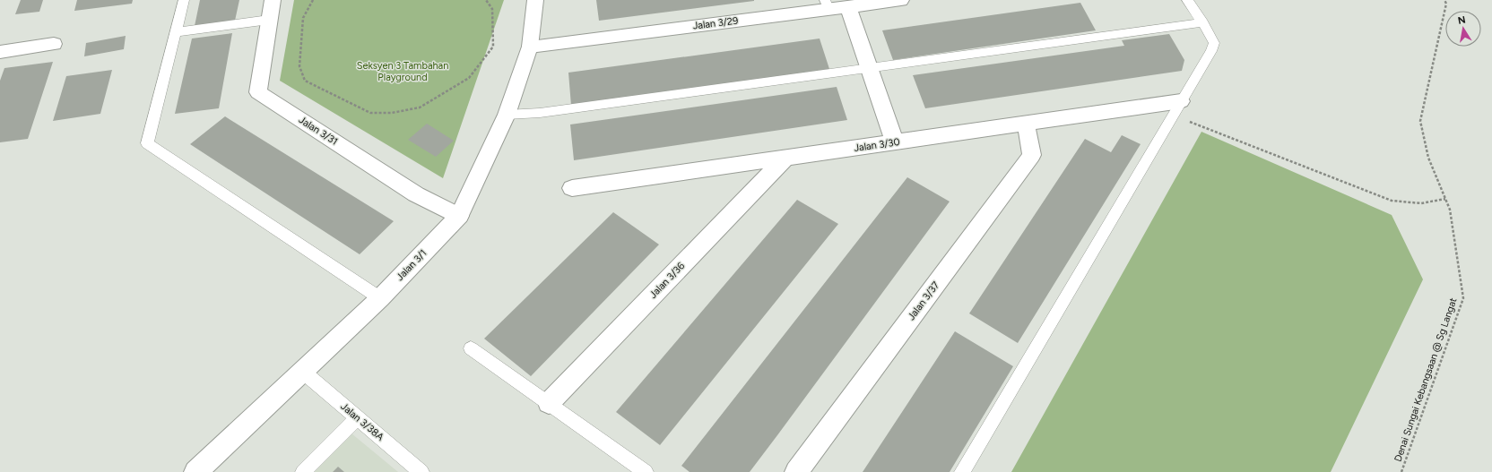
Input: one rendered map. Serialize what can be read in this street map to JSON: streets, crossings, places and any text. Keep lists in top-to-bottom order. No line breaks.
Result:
{"streets":{"street":["Jalan 3/29","Jalan 3/31","Jalan 3/30","Jalan 3/1","Jalan 3/36","Jalan 3/37"],"lane":["Jalan 3/38A"],"path":["Denai Sungai Kebangsaan @ Sg Langat"]},"crossings":[["Jalan 3/29","Jalan 3/1"],["Jalan 3/31","Jalan 3/1"],["Jalan 3/30","Jalan 3/36"],["Jalan 3/30","Jalan 3/37"],["Jalan 3/1","Jalan 3/38A"]],"parks":["Seksyen 3 Tambahan Playground"],"north":"top"}
